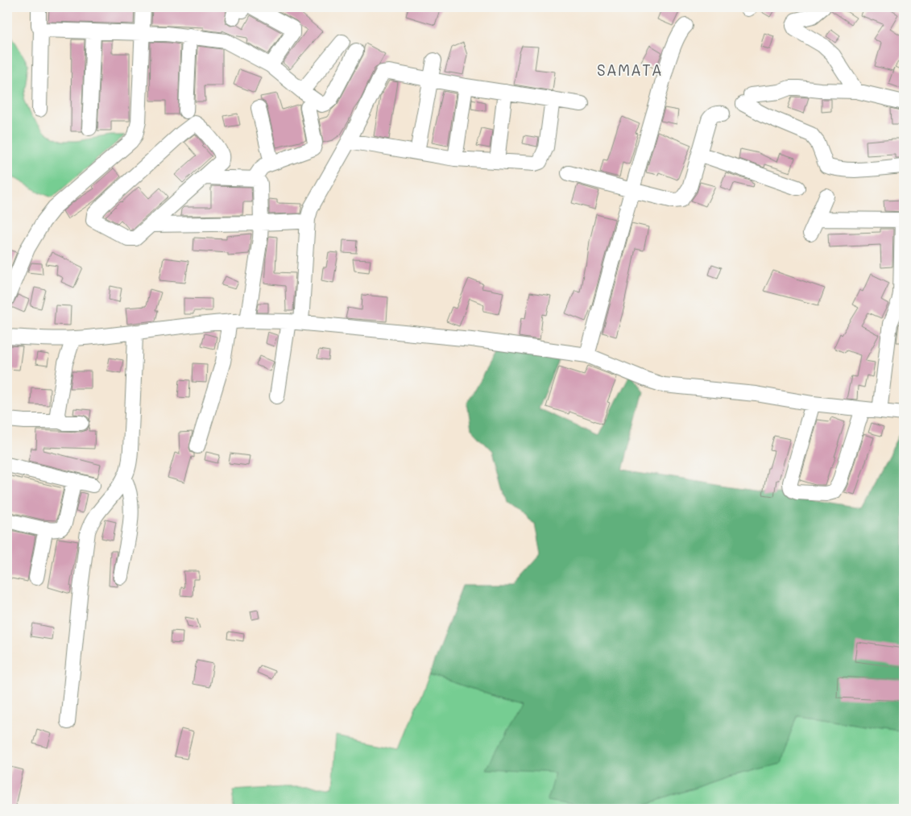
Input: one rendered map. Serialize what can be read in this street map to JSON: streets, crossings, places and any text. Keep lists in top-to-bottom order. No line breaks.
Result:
{"districts":["SAMATA"]}
